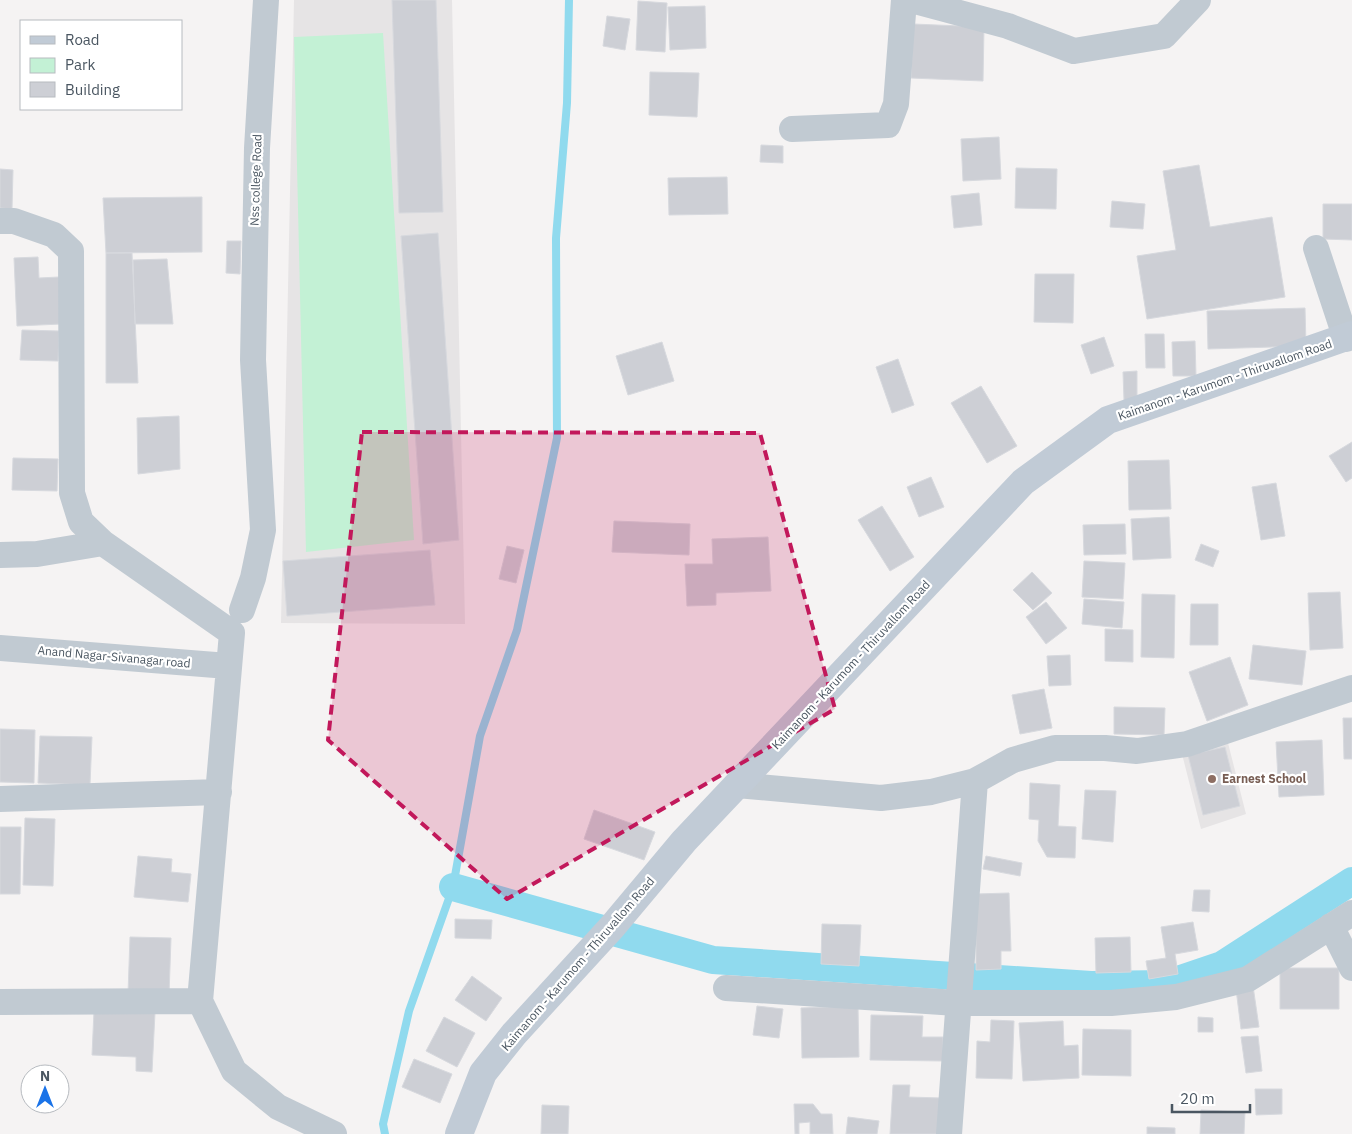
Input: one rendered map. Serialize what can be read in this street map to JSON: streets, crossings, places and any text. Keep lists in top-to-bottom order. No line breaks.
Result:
{"streets":{"main road":["Kaimanom - Karumom - Thiruvallom Road"],"street":["Nss college Road","Anand Nagar-Sivanagar road"]},"places":["Earnest School"],"legend":["Road","Park","Building"],"scale_bar":"20 m","north":"top"}
